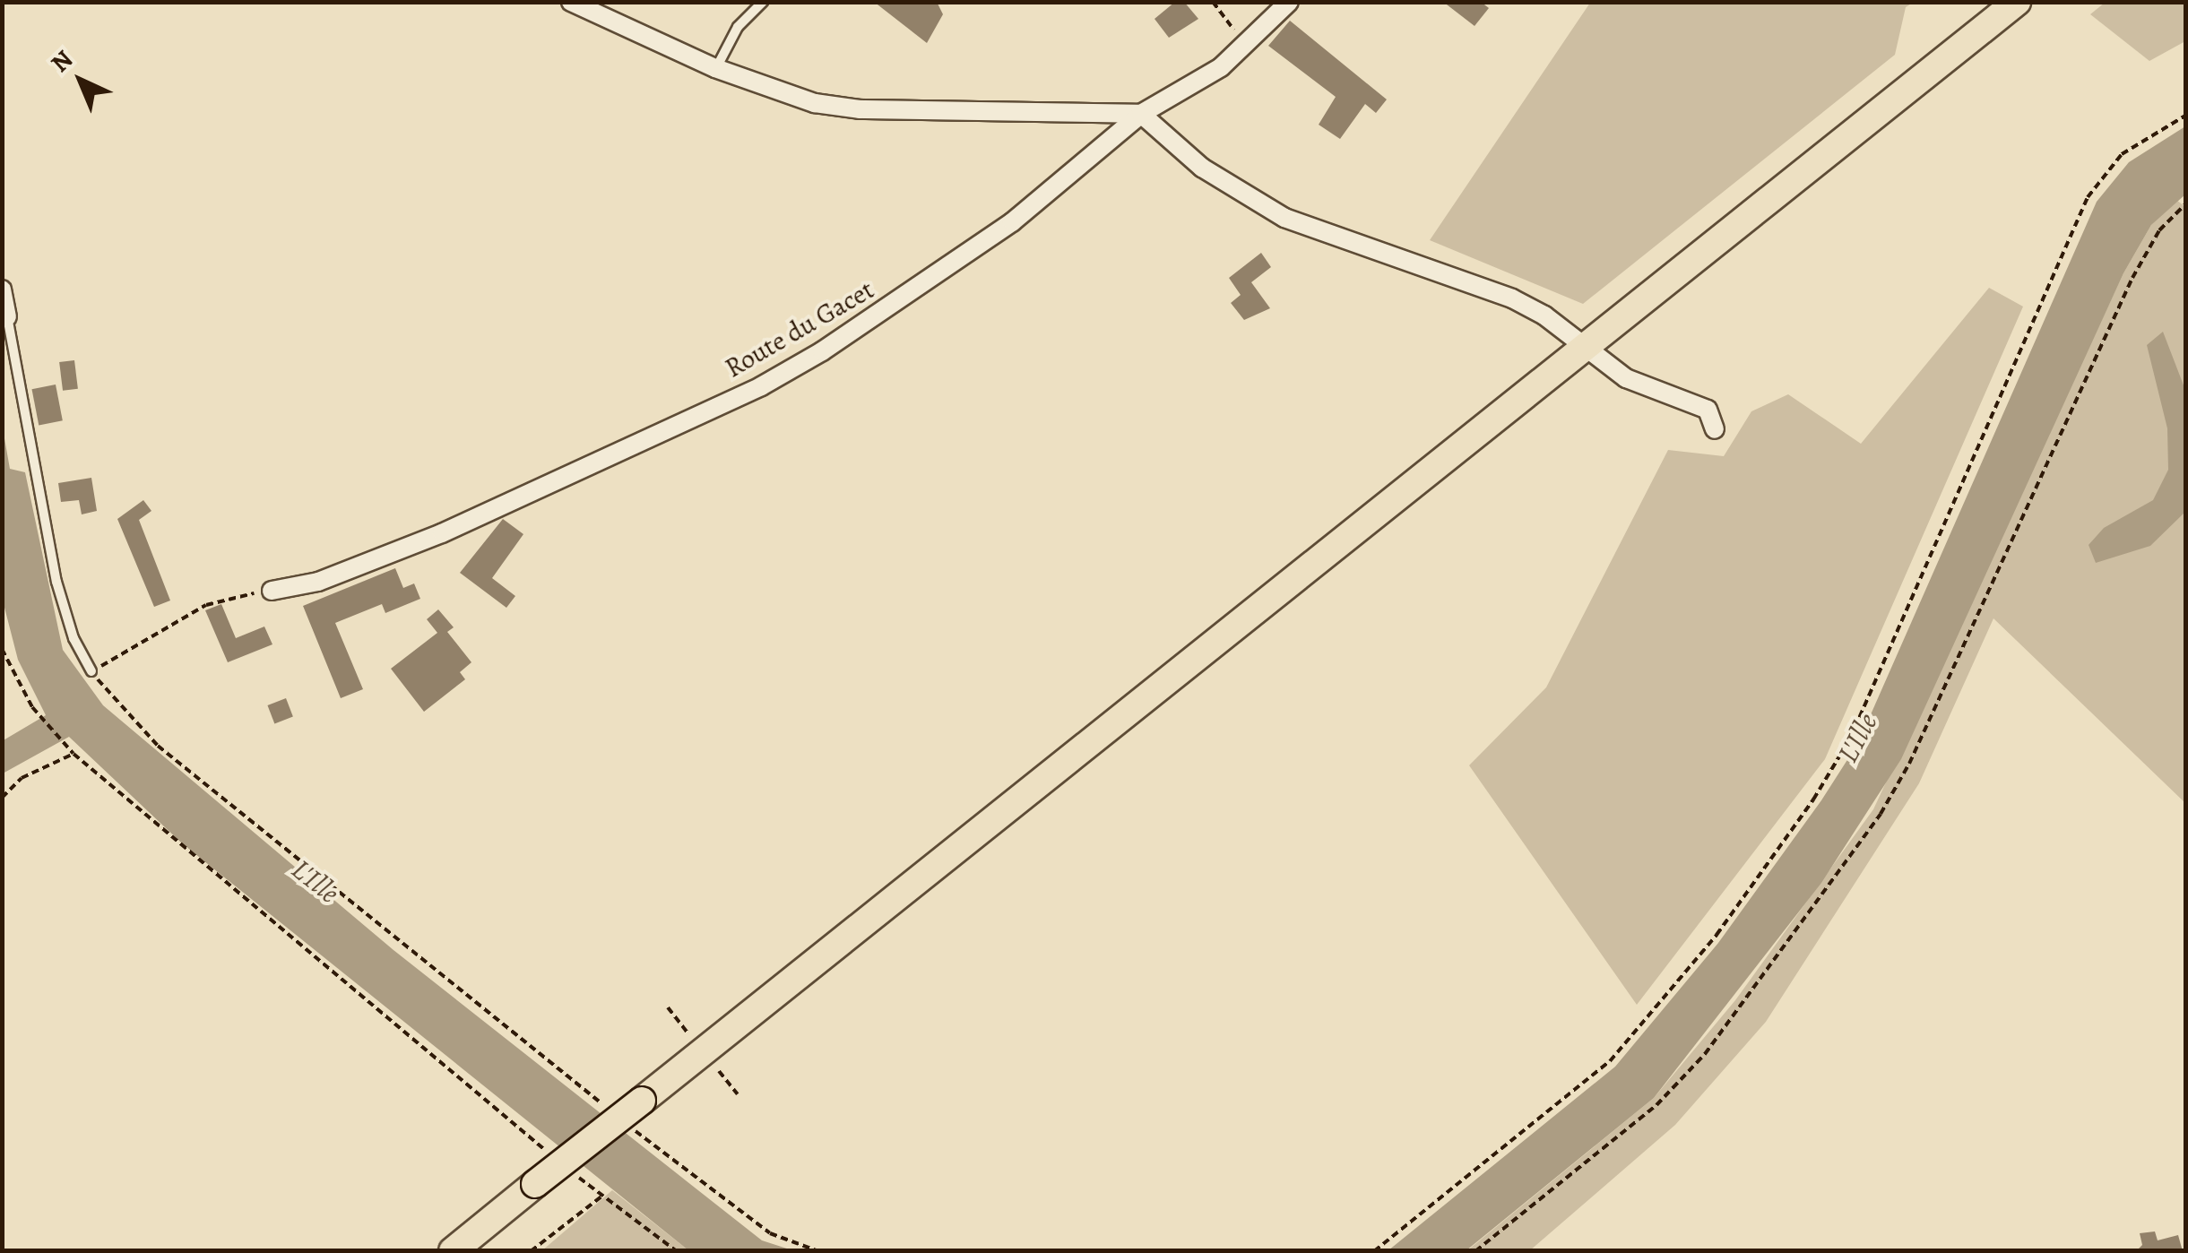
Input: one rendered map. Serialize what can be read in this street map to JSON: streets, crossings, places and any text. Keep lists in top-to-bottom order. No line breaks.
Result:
{"streets":{"street":["Route du Gacet"]},"water":["L'Ille"],"north":"top left"}
